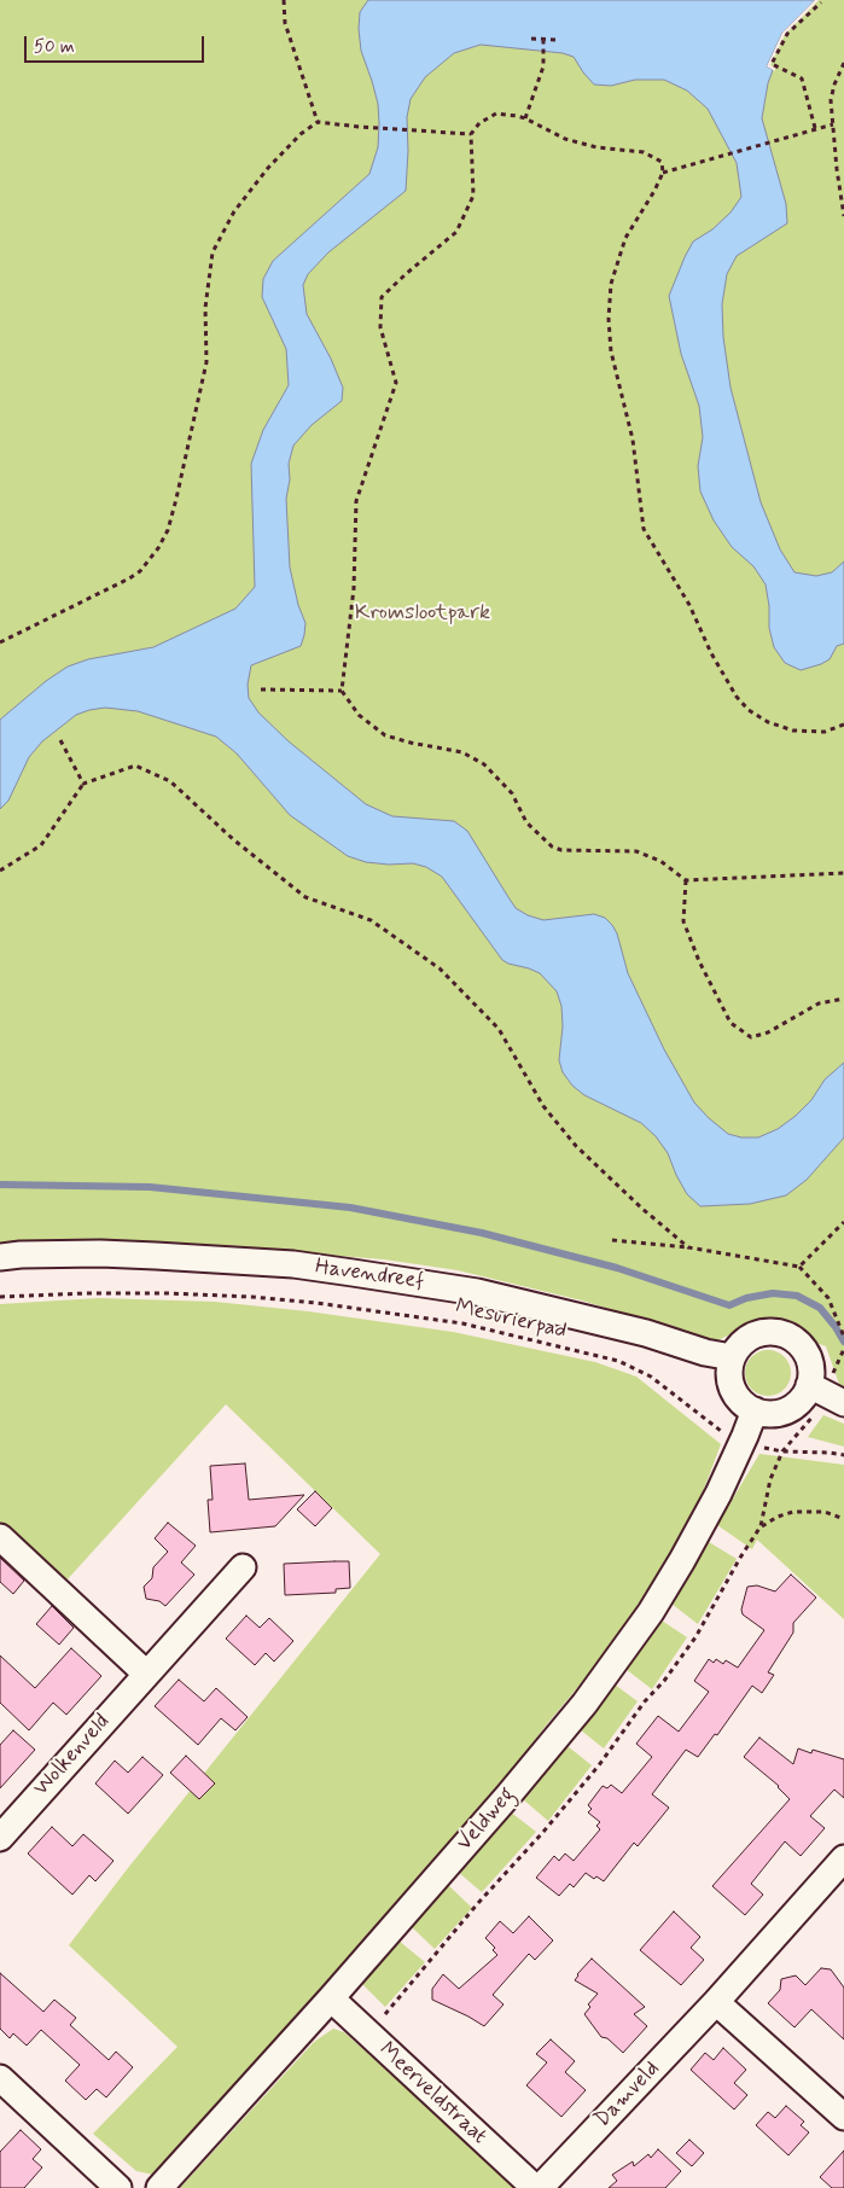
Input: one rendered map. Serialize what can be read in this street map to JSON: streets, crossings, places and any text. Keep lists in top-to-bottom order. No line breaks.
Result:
{"streets":{"street":["Havendreef","Wolkenveld","Veldweg","Meerveldstraat","Damveld"],"path":["Mesurierpad"]},"crossings":[["Havendreef","Veldweg"],["Mesurierpad","Veldweg"],["Veldweg","Meerveldstraat"]],"parks":["Kromslootpark"],"scale_bar":"50 m"}
